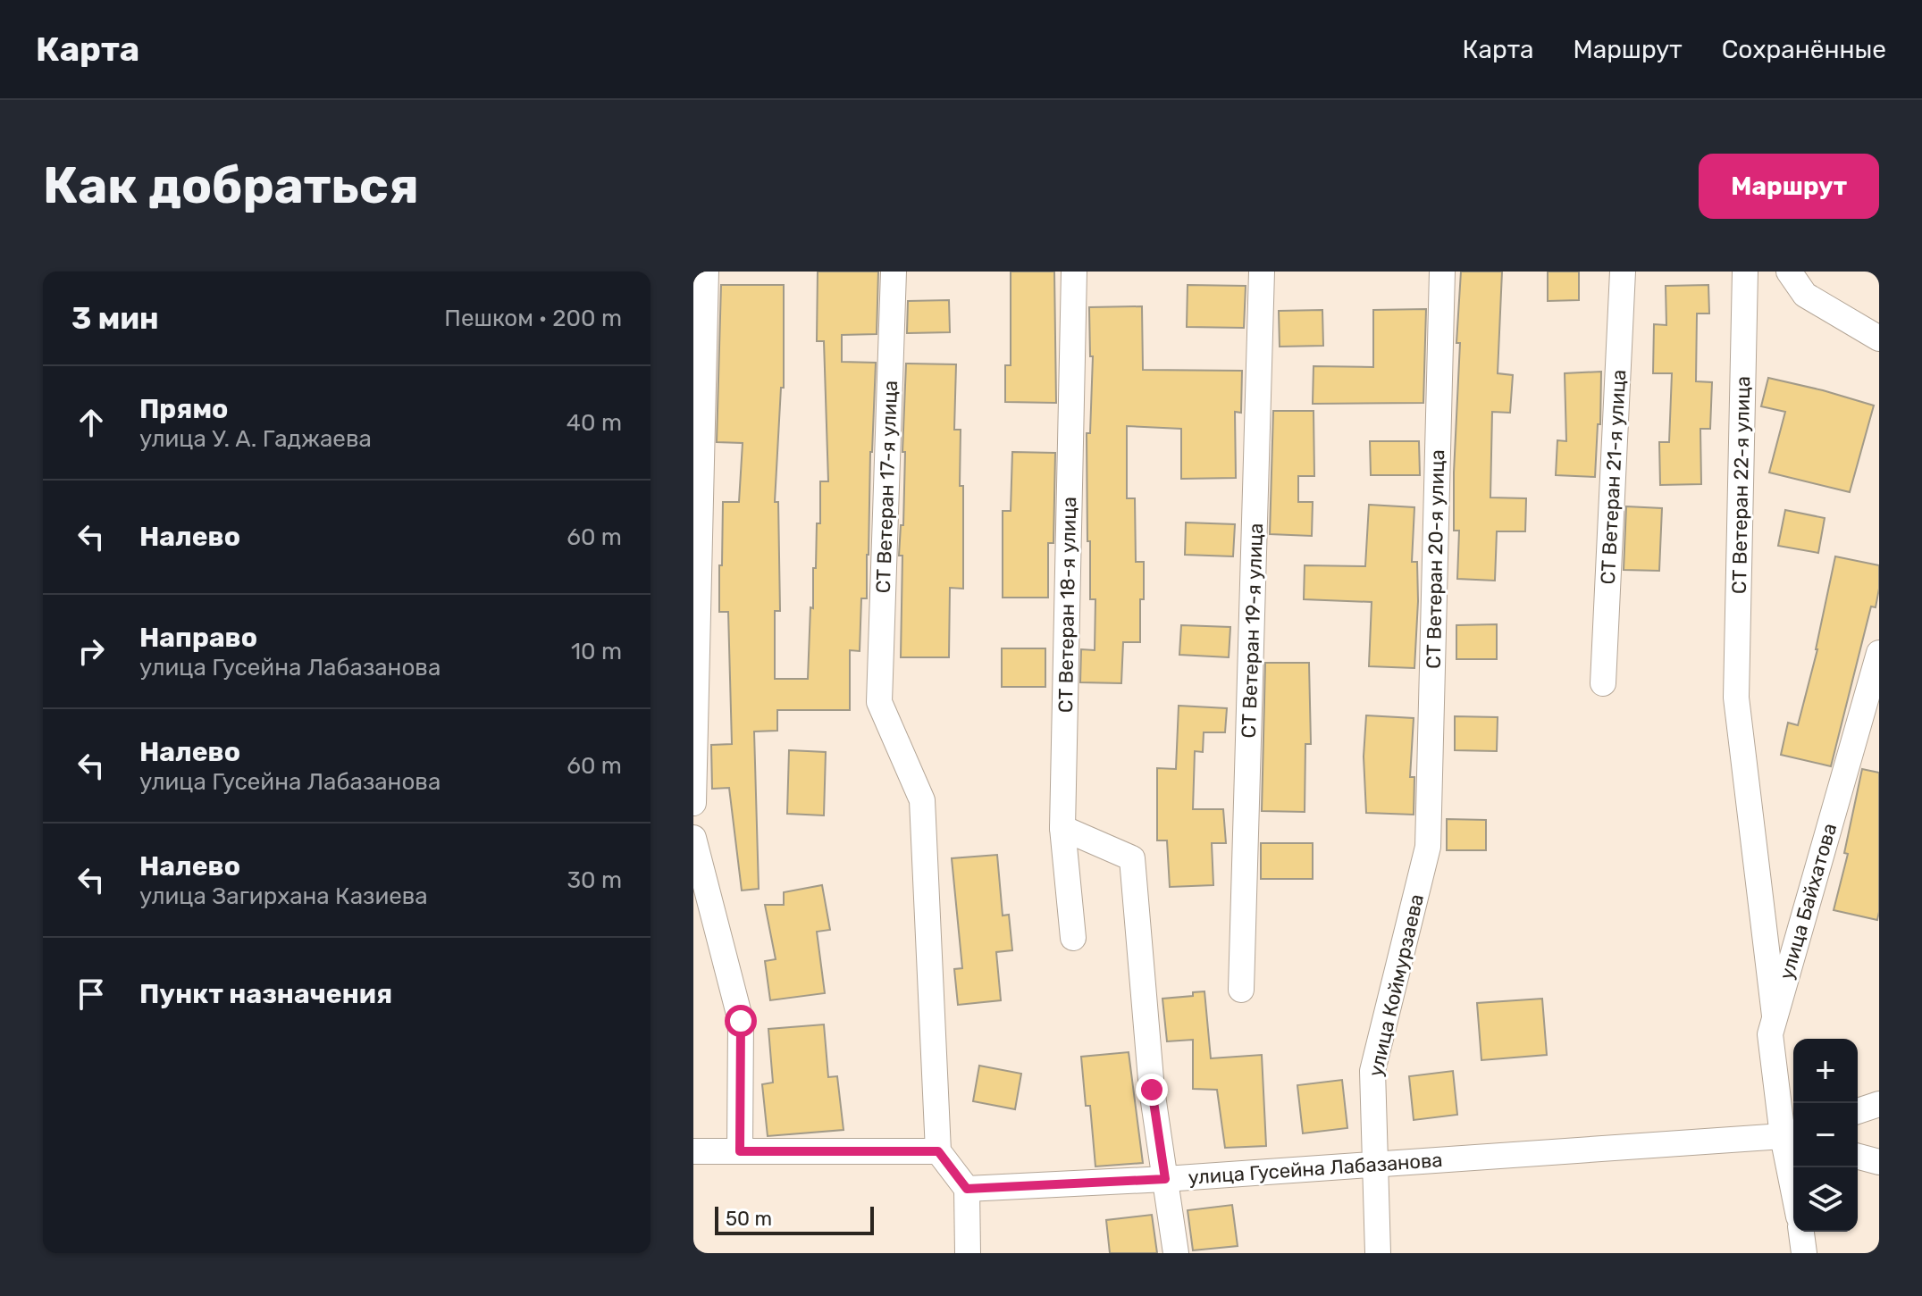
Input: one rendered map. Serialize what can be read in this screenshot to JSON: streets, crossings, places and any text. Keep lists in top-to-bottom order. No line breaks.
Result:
{"streets":{"street":["СТ Ветеран 21-я улица","СТ Ветеран 22-я улица","СТ Ветеран 17-я улица","СТ Ветеран 20-я улица","СТ Ветеран 18-я улица","СТ Ветеран 19-я улица","улица Байхатова","улица Коймурзаева","улица Гусейна Лабазанова"]},"crossings":[["СТ Ветеран 22-я улица","улица Байхатова"],["СТ Ветеран 20-я улица","улица Коймурзаева"],["улица Байхатова","улица Гусейна Лабазанова"],["улица Коймурзаева","улица Гусейна Лабазанова"]],"scale_bar":"50 m","page":{"header":"Карта","nav":["Карта","Маршрут","Сохранённые"],"buttons":"Маршрут","title":"Как добраться","heading":["3 мин","Пешком · 200 m"],"list":[["Прямо","улица У. А. Гаджаева","40 m"],["Налево","60 m"],["Направо","улица Гусейна Лабазанова","10 m"],["Налево","улица Гусейна Лабазанова","60 m"],["Налево","улица Загирхана Казиева","30 m"],"Пункт назначения"],"map_buttons":["+","−"],"scale":"50 m"}}
